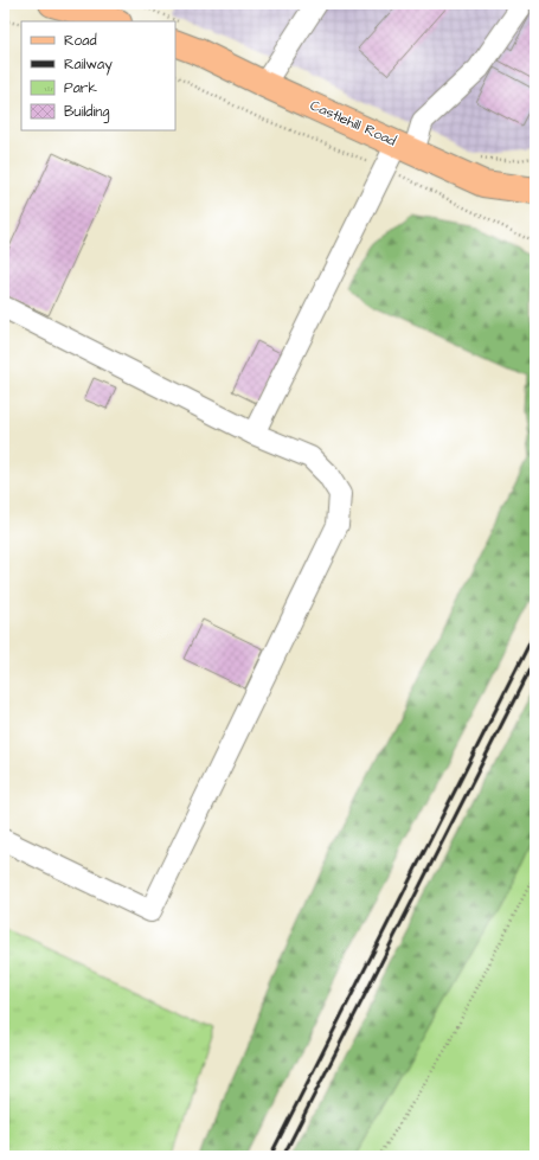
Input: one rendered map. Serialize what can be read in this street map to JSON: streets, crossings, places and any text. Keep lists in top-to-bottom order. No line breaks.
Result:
{"streets":{"main road":["Castlehill Road"]},"legend":["Road","Railway","Park","Building"]}
